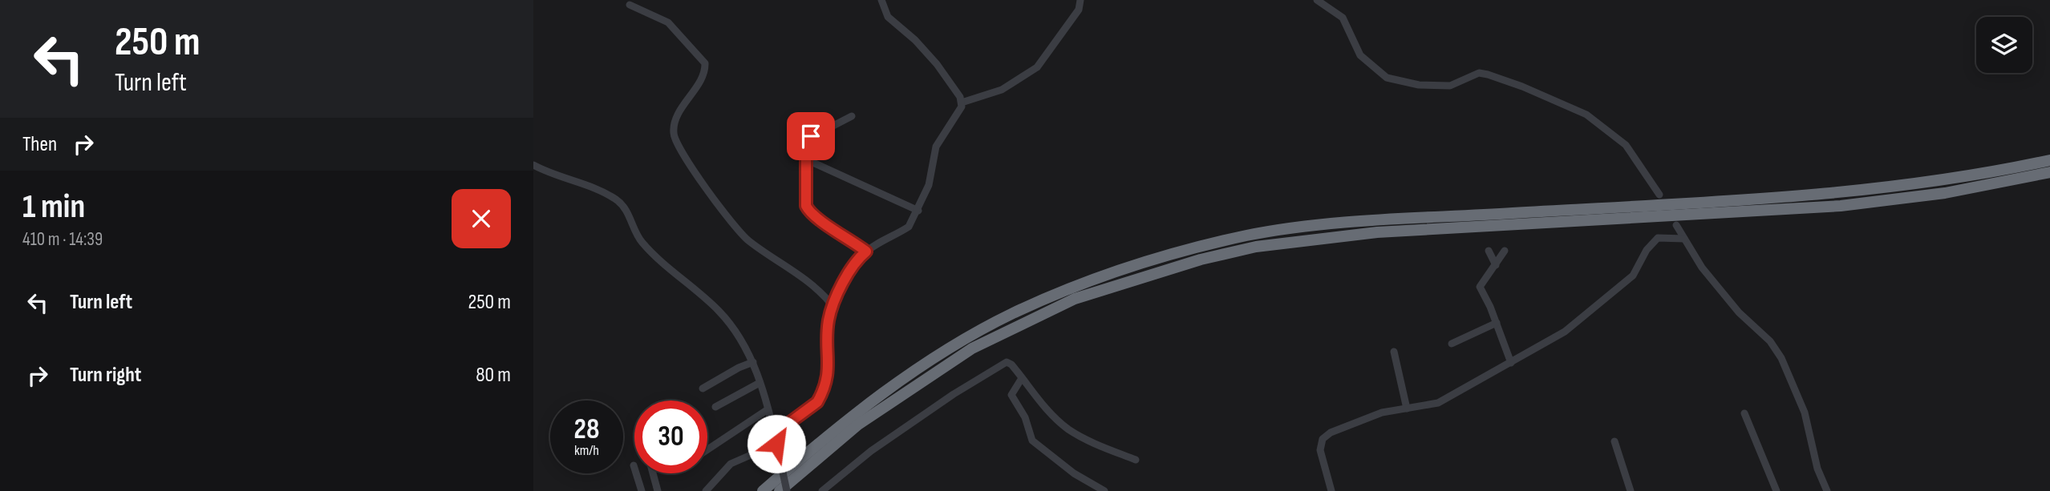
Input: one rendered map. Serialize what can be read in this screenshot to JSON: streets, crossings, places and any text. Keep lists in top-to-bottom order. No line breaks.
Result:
{"page":{"turn":["250 m","Turn left"],"then":"Then","heading":["1 min","410 m · 14:39"],"list":[{"name":"Turn left","value":"250 m"},{"name":"Turn right","value":"80 m"}],"speed":"28 km/h","limit":"30"}}
